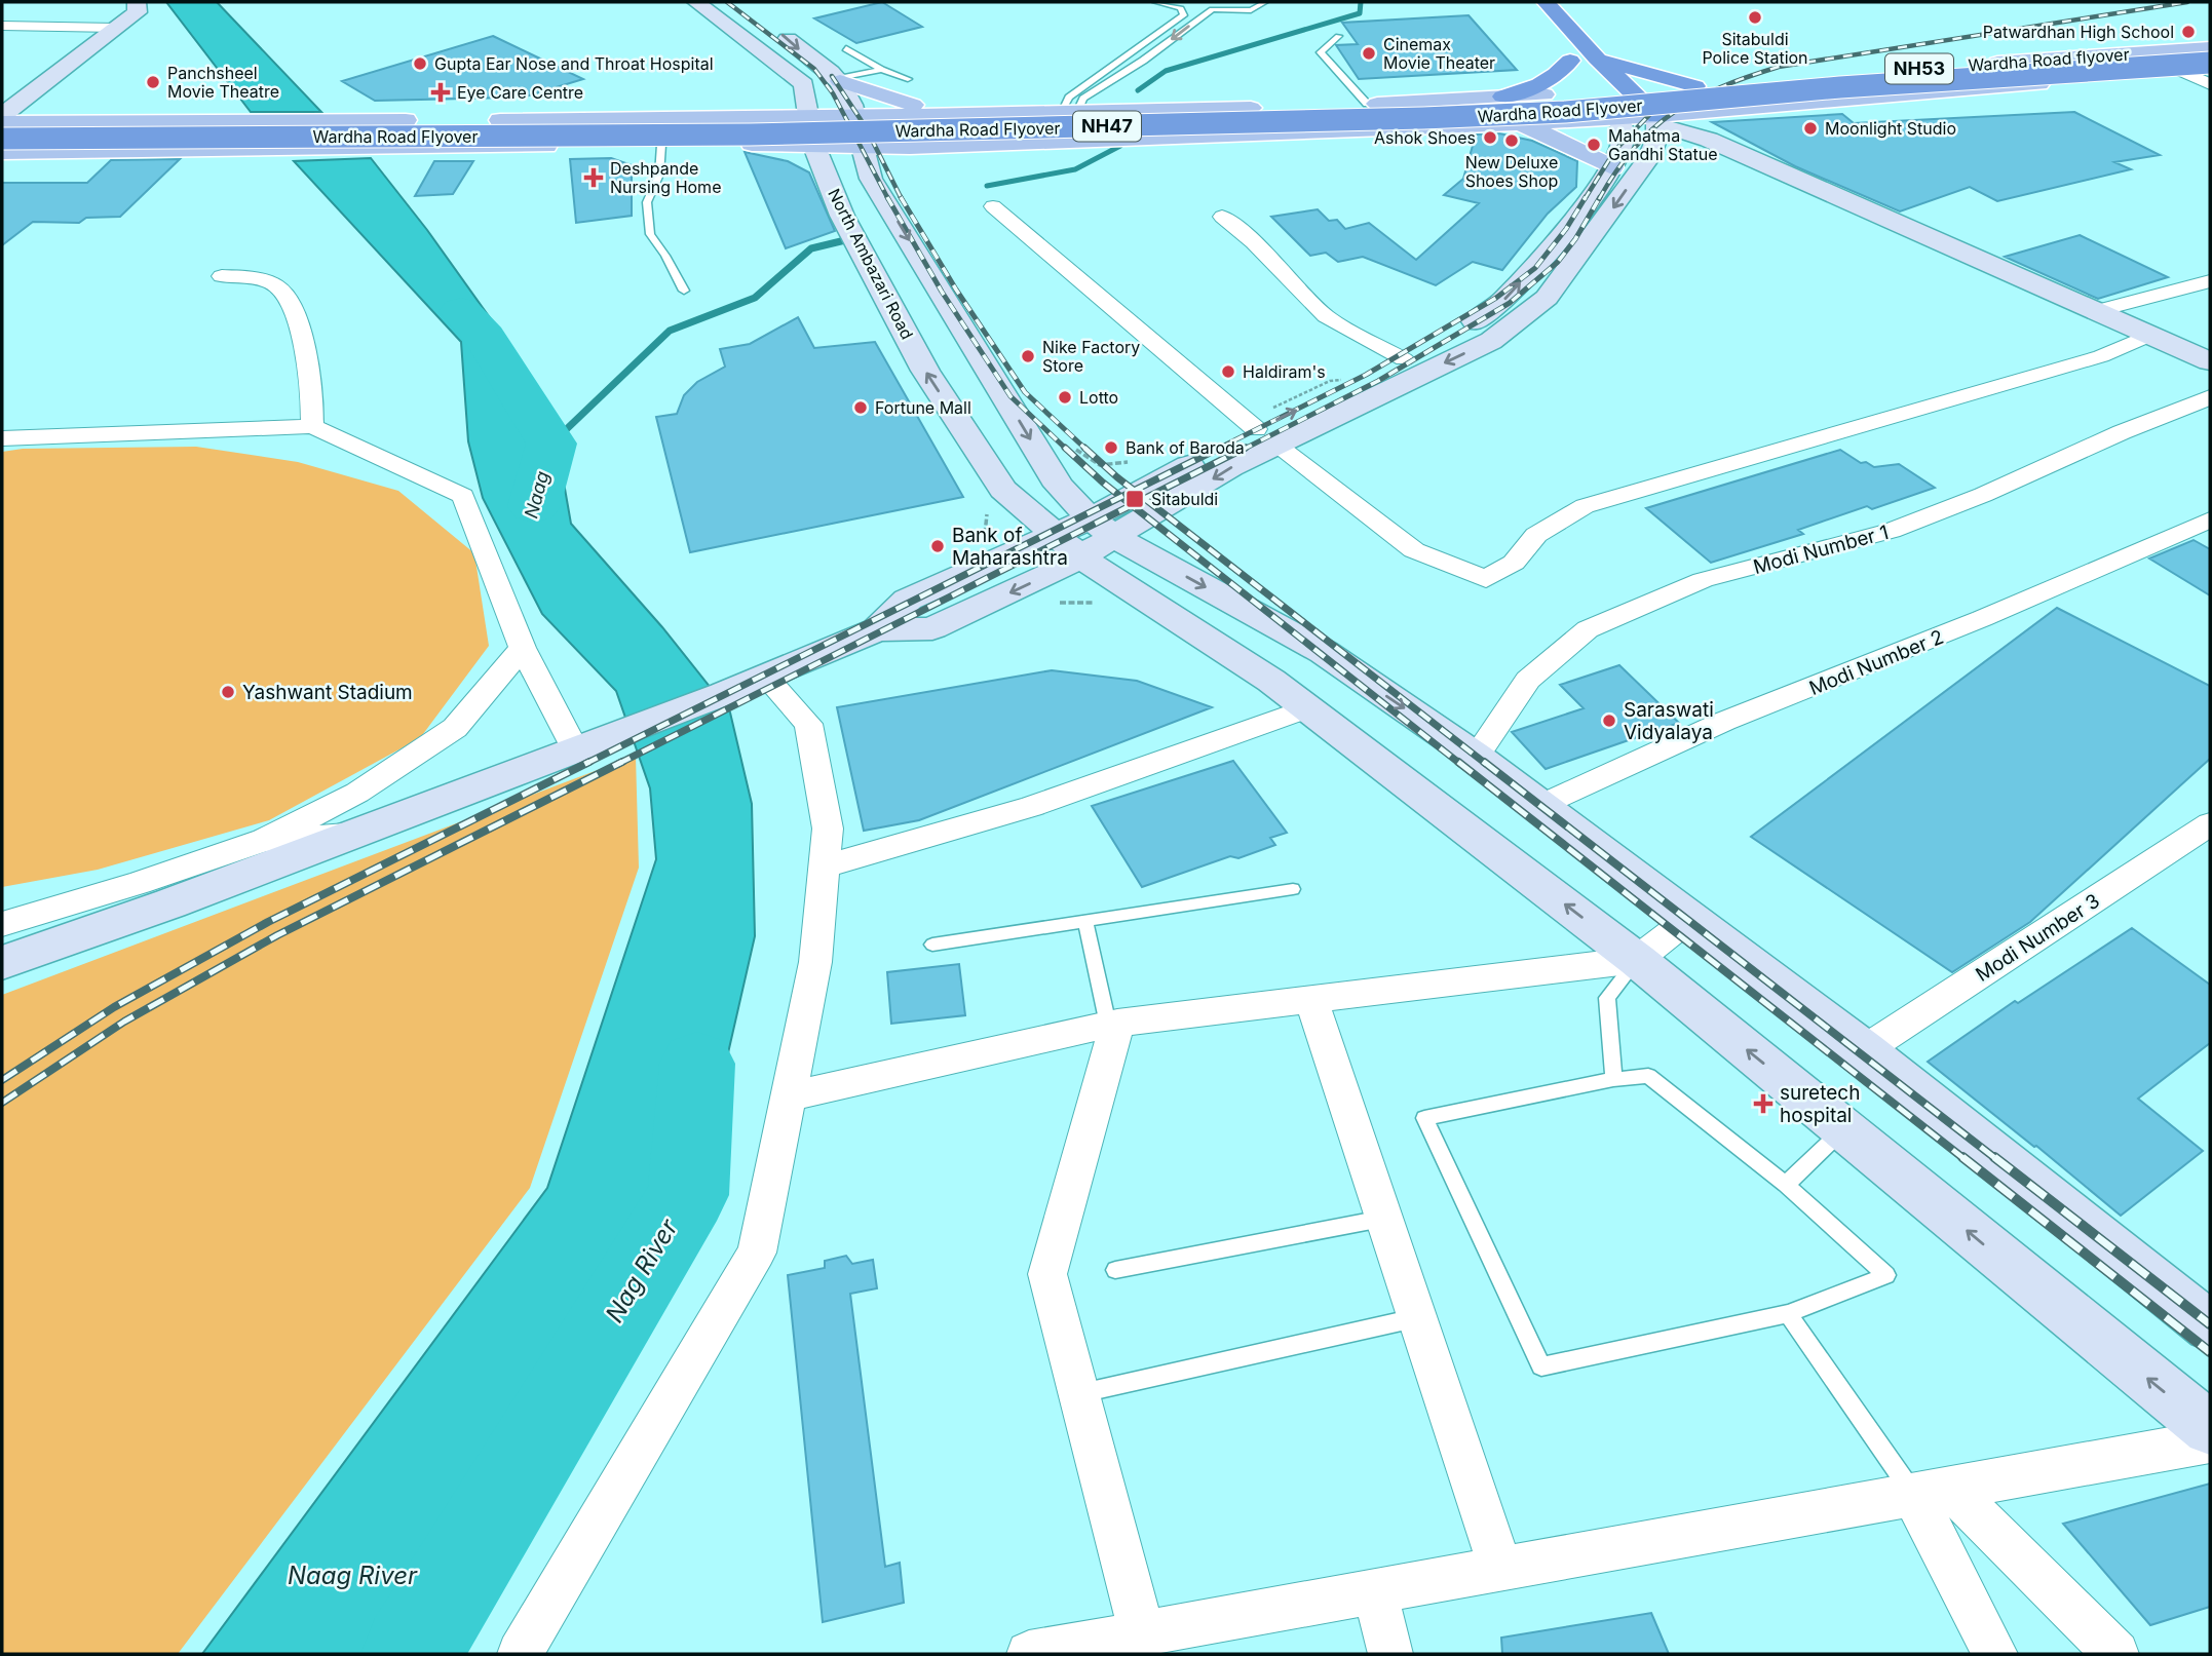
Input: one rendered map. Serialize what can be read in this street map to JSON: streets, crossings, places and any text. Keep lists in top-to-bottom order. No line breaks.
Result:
{"streets":{"highway":["Wardha Road Flyover","NH47"],"main road":["Wardha Road flyover","NH53","North Ambazari Road"],"street":["Modi Number 1","Modi Number 2","Modi Number 3"]},"crossings":[["Wardha Road flyover","North Ambazari Road"]],"water":["Naag","Nag River","Naag River"],"places":{"other":["Sitabuldi Police Station","Patwardhan High School","Cinemax Movie Theater","Gupta Ear Nose and Throat Hospital","Panchsheel Movie Theatre","Moonlight Studio","Ashok Shoes","New Deluxe Shoes Shop","Mahatma Gandhi Statue","Nike Factory Store","Haldiram's","Lotto","Fortune Mall","Bank of Baroda","Bank of Maharashtra","Yashwant Stadium","Saraswati Vidyalaya"],"health":["Eye Care Centre","Deshpande Nursing Home","suretech hospital"],"transit":["Sitabuldi"]}}
